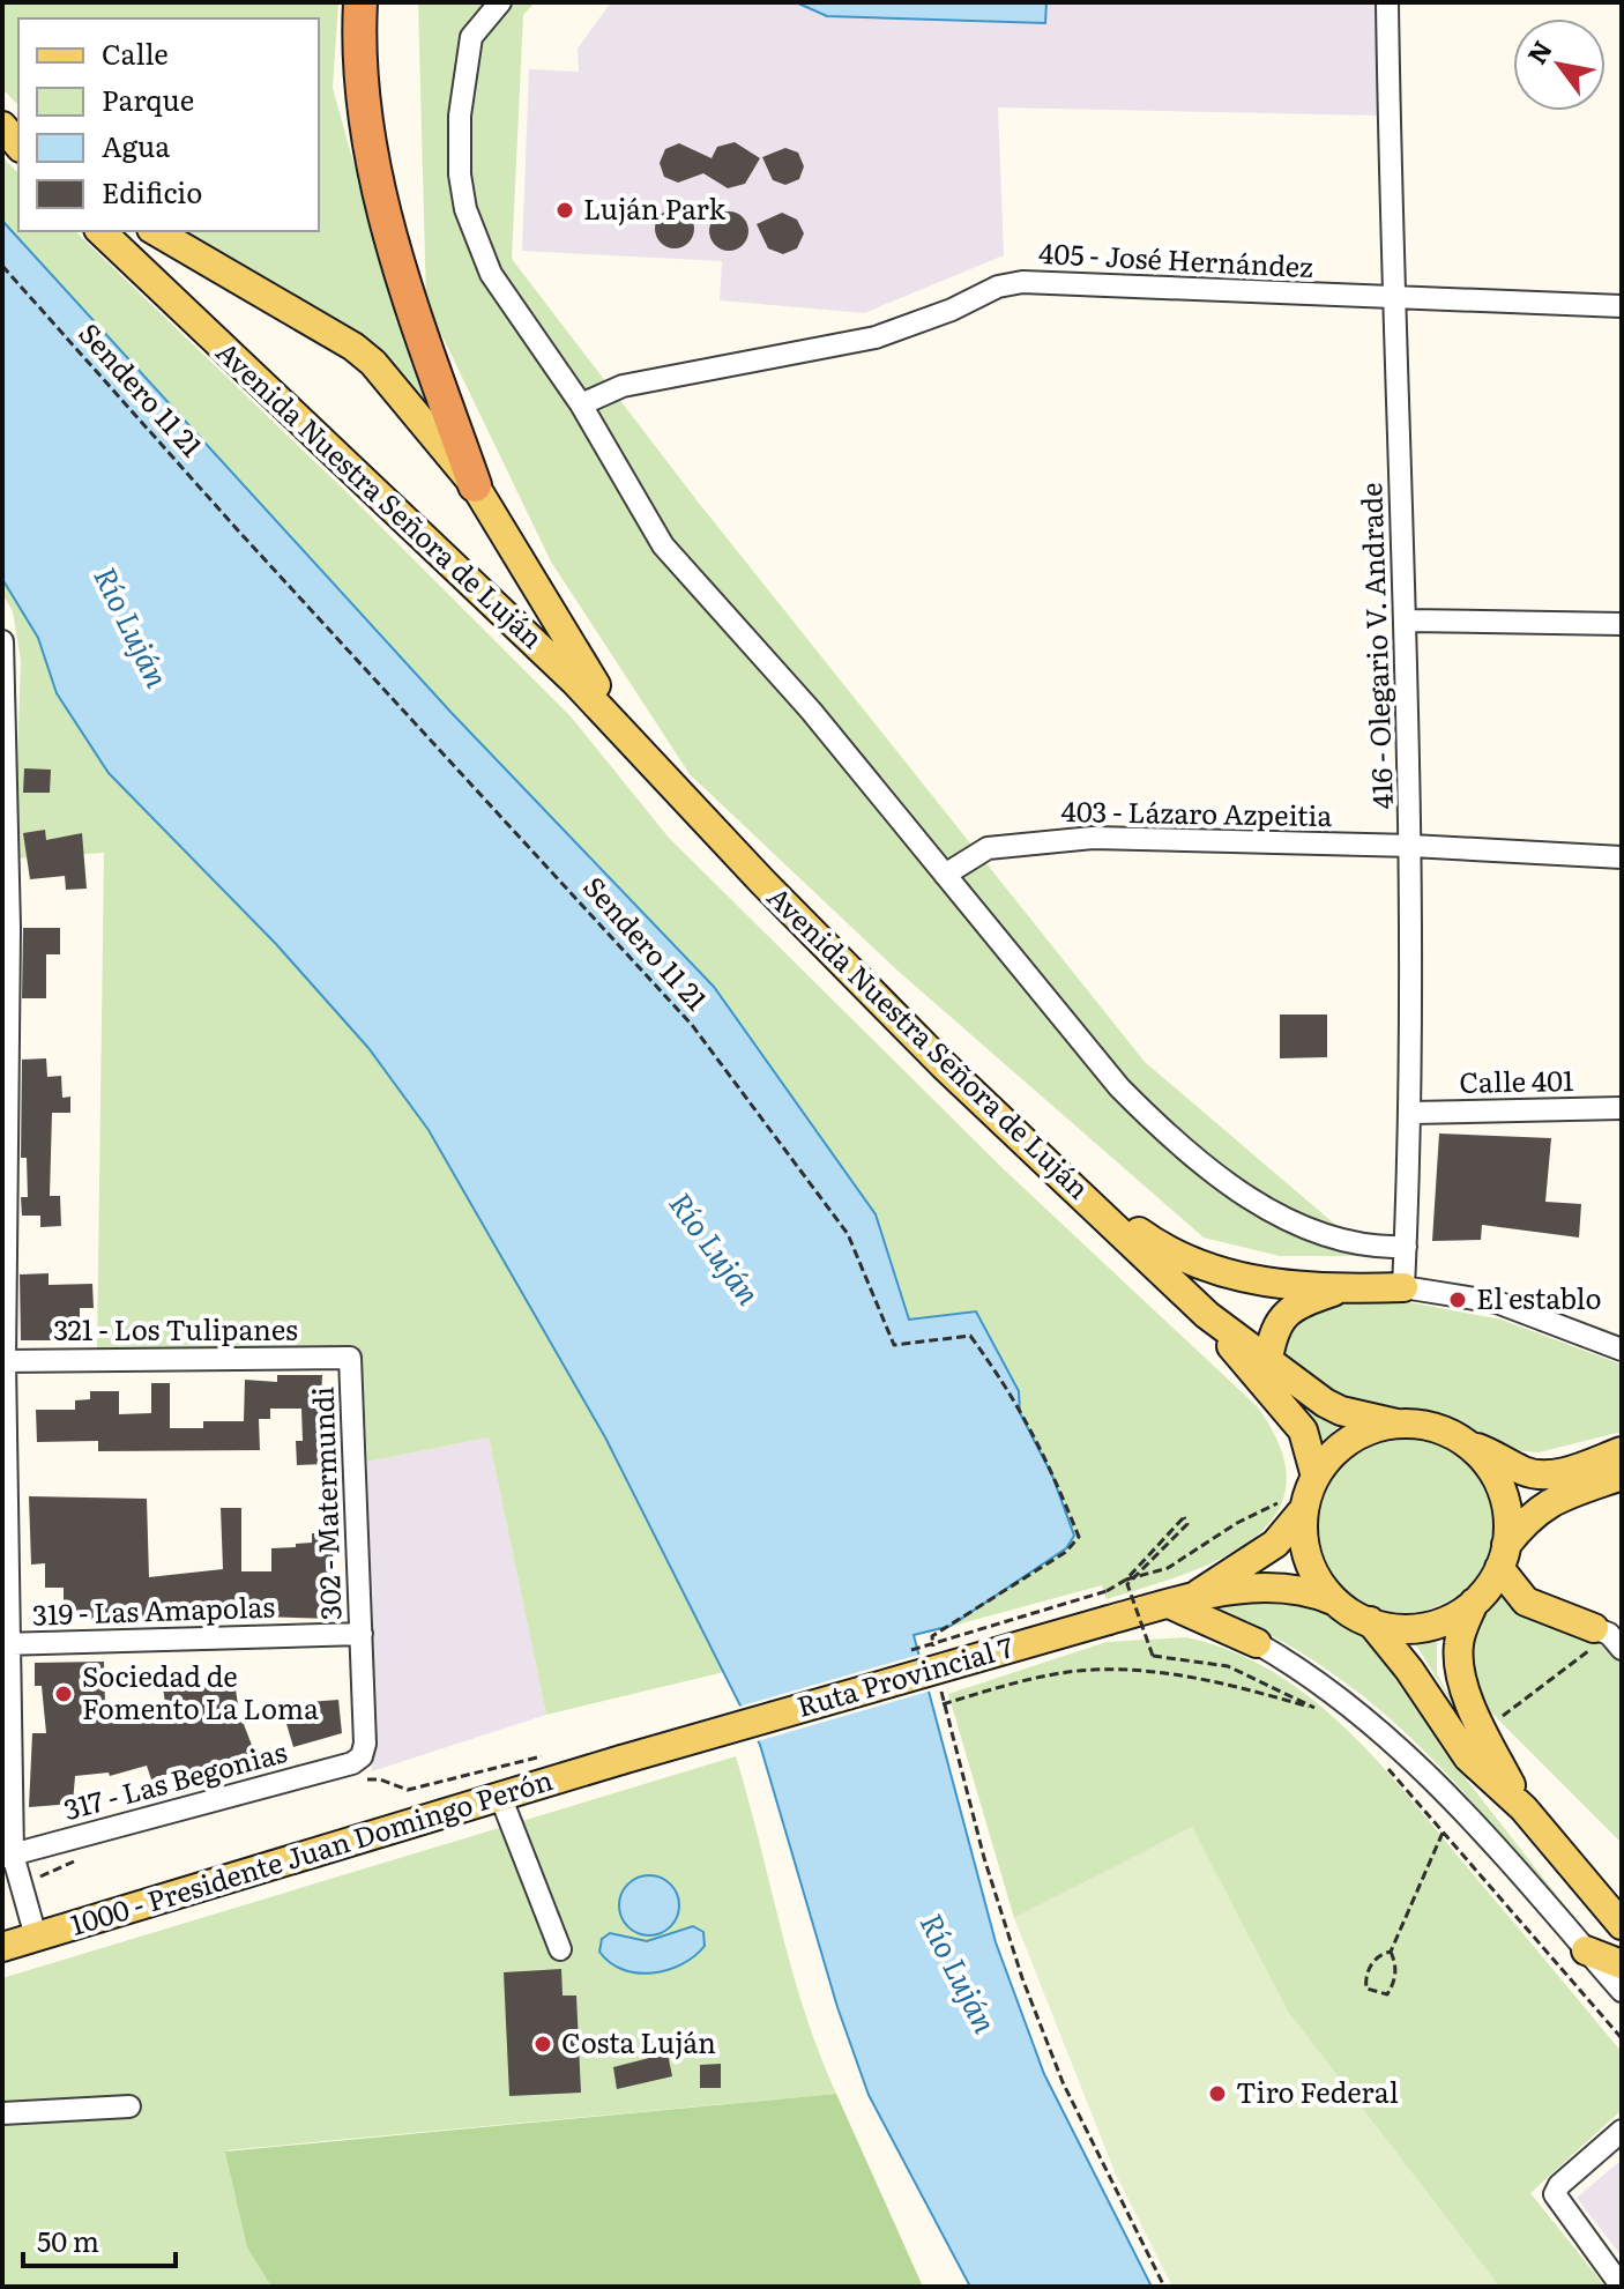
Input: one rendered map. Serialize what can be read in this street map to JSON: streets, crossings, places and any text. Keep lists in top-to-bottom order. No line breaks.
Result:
{"streets":{"main road":["Avenida Nuestra Señora de Luján","Ruta Provincial 7","1000 - Presidente Juan Domingo Perón"],"street":["405 - José Hernández","416 - Olegario V. Andrade","403 - Lázaro Azpeitia","Calle 401","321 - Los Tulipanes","302 - Matermundi","319 - Las Amapolas","317 - Las Begonias"],"path":["Sendero 11 21"]},"crossings":[["405 - José Hernández","416 - Olegario V. Andrade"],["Avenida Nuestra Señora de Luján","Ruta Provincial 7"],["416 - Olegario V. Andrade","403 - Lázaro Azpeitia"],["416 - Olegario V. Andrade","Calle 401"],["321 - Los Tulipanes","302 - Matermundi"],["302 - Matermundi","319 - Las Amapolas"],["302 - Matermundi","317 - Las Begonias"],["Ruta Provincial 7","1000 - Presidente Juan Domingo Perón"]],"water":["Río Luján"],"places":["Luján Park","El establo","Sociedad de Fomento La Loma","Costa Luján","Tiro Federal"],"legend":["Calle","Parque","Agua","Edificio"],"scale_bar":"50 m","north":"top left"}
